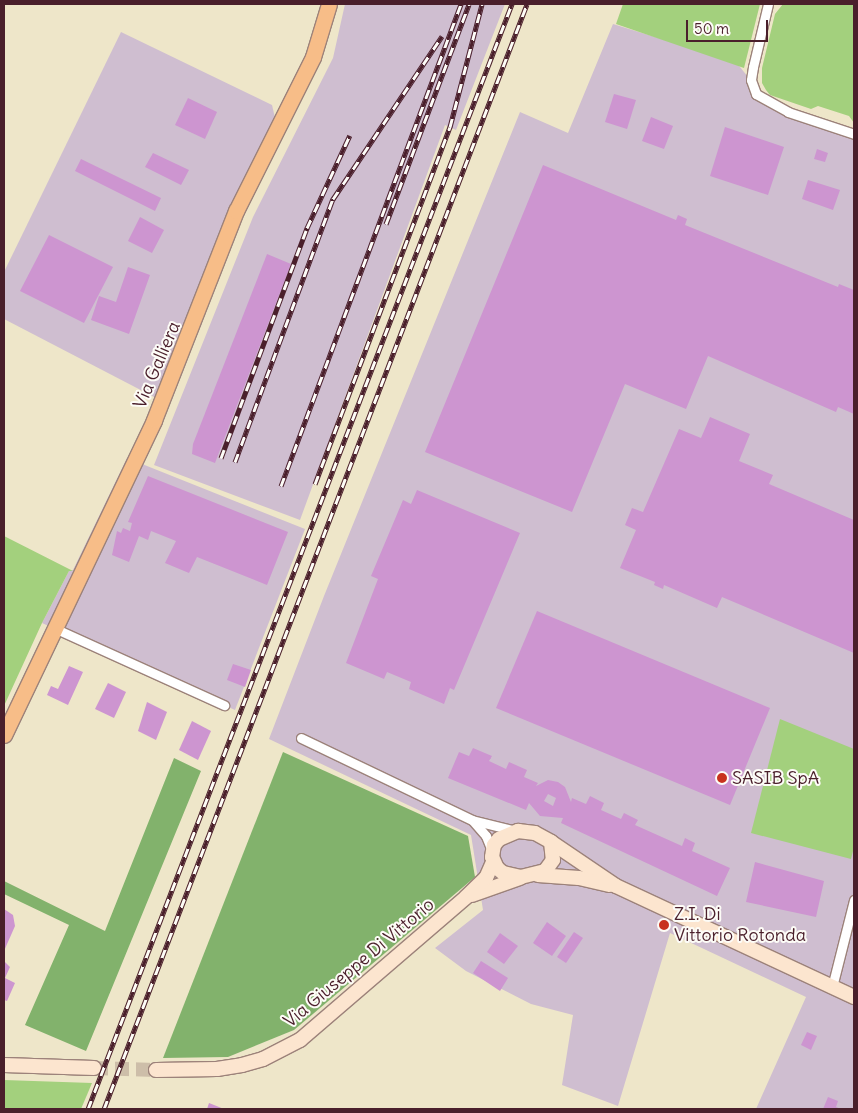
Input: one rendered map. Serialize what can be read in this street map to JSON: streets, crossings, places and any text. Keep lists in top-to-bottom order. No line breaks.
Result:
{"streets":{"main road":["Via Galliera"],"street":["Via Giuseppe Di Vittorio"]},"places":["SASIB SpA","Z.I. Di Vittorio Rotonda"],"scale_bar":"50 m"}
